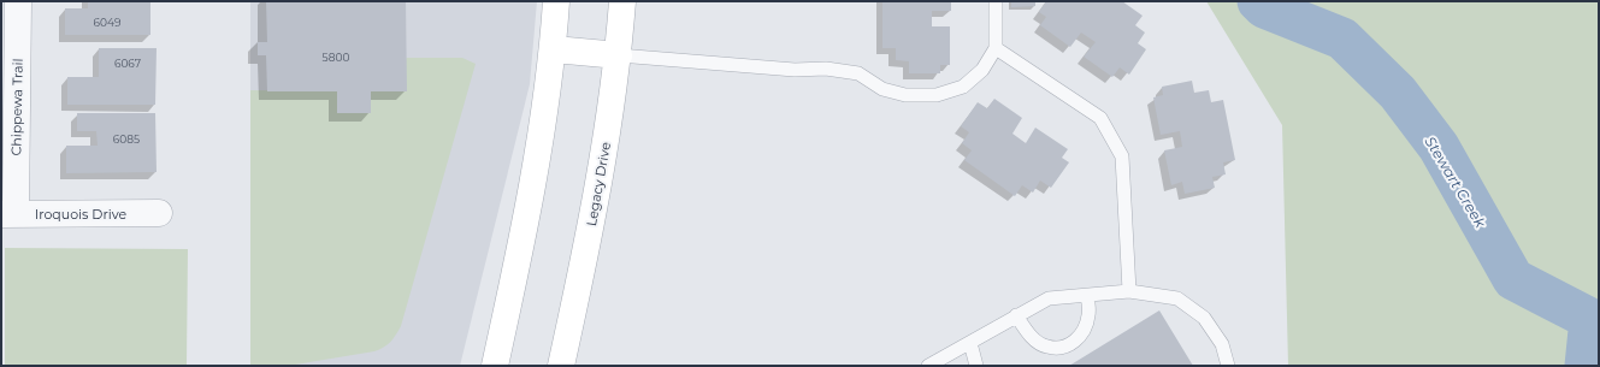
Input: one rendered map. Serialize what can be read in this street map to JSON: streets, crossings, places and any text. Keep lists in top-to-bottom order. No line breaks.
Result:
{"streets":{"main road":["Legacy Drive"],"street":["Chippewa Trail","Iroquois Drive"]},"crossings":[["Chippewa Trail","Iroquois Drive"]],"water":["Stewart Creek"],"house_numbers":["6049","5800","6067","6085"]}
